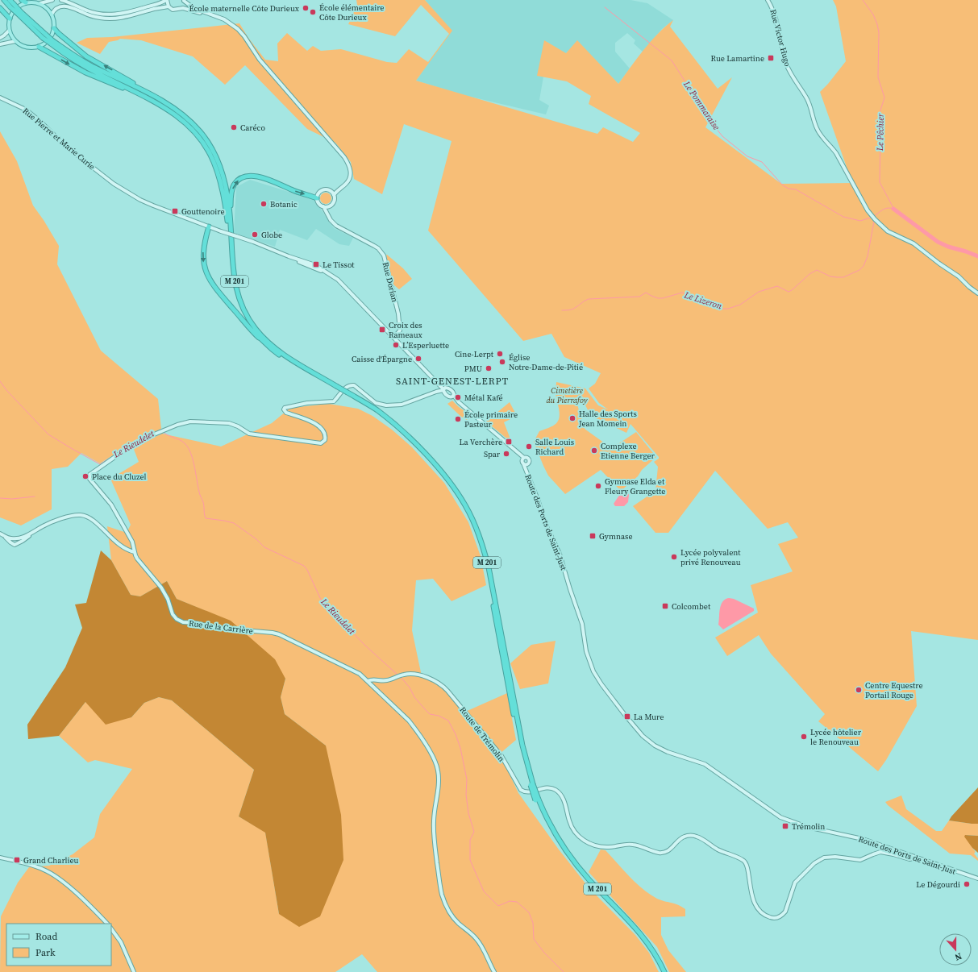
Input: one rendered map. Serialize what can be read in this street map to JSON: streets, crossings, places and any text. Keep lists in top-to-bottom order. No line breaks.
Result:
{"streets":{"highway":["M 201"],"street":["Rue Victor Hugo","Rue Pierre et Marie Curie","Rue Dorian","Route des Ports de Saint-Just","Rue de la Carrière","Route de Trémolin"]},"crossings":[["Rue Pierre et Marie Curie","Rue Dorian"],["Rue Pierre et Marie Curie","Rue de la Carrière"],["Route des Ports de Saint-Just","Route de Trémolin"],["Rue de la Carrière","Route de Trémolin"]],"districts":["SAINT-GENEST-LERPT"],"water":["Le Pommaraise","Le Pêchier","Le Lizeron","Le Rieudelet"],"parks":["Cimetière du Pierrafoy"],"places":{"other":["École maternelle Côte Durieux","École élémentaire Côte Durieux","Caréco","Botanic","Globe","L’Esperluette","Cine-Lerpt","Caisse d'Épargne","Église Notre-Dame-de-Pitié","PMU","Métal Kafé","Halle des Sports Jean Momein","École primaire Pasteur","Salle Louis Richard","Complexe Etienne Berger","Spar","Place du Cluzel","Gymnase Elda et Fleury Grangette","Lycée polyvalent privé Renouveau","Centre Equestre Portail Rouge","Lycée hôtelier le Renouveau","Le Dégourdi"],"transit":["Rue Lamartine","Gouttenoire","Le Tissot","Croix des Rameaux","La Verchère","Gymnase","Colcombet","La Mure","Trémolin","Grand Charlieu"]},"legend":["Road","Park"],"north":"bottom"}
